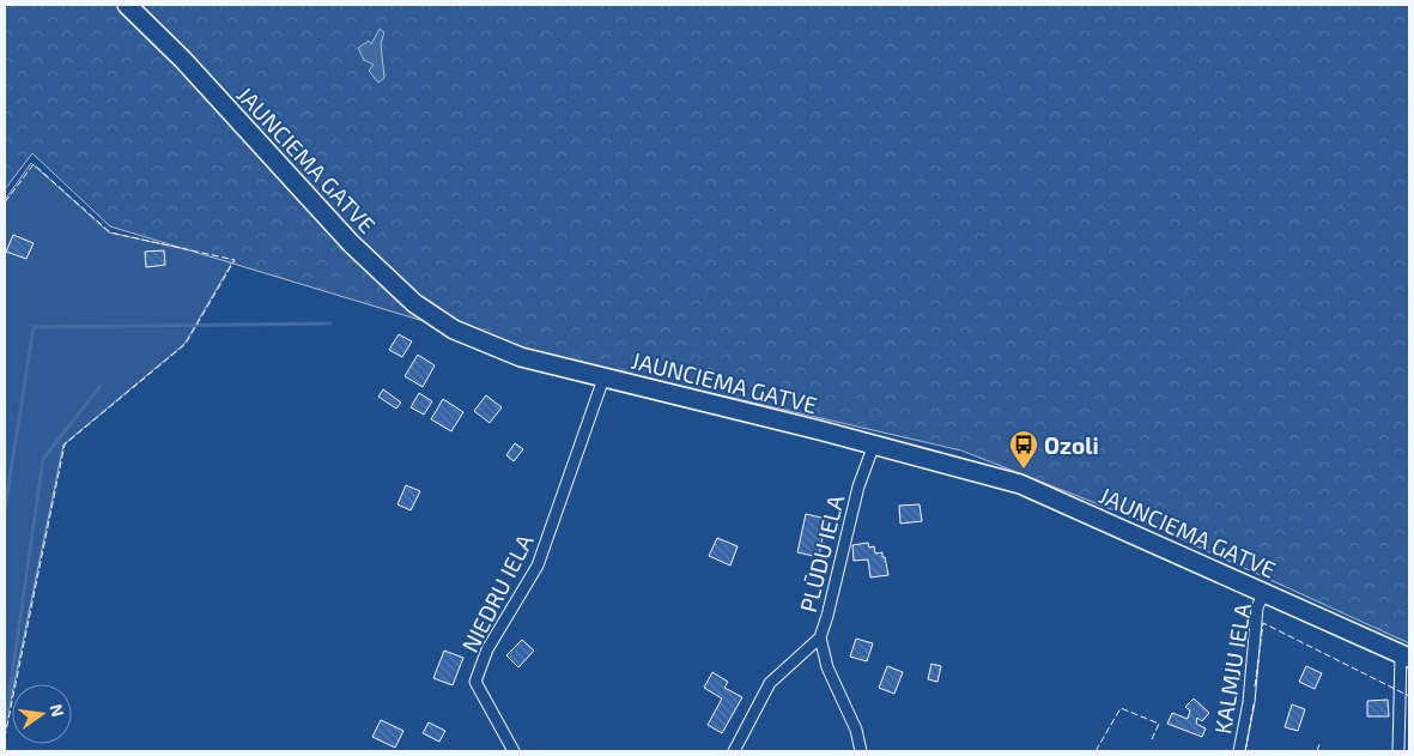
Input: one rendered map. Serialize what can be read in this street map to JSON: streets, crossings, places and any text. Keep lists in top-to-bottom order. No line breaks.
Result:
{"streets":{"main road":["JAUNCIEMA GATVE"],"street":["PLŪDU IELA","NIEDRU IELA","KALMJU IELA"]},"crossings":[["JAUNCIEMA GATVE","PLŪDU IELA"],["JAUNCIEMA GATVE","NIEDRU IELA"],["JAUNCIEMA GATVE","KALMJU IELA"]],"places":{"bus stop":["Ozoli"]},"north":"right"}
